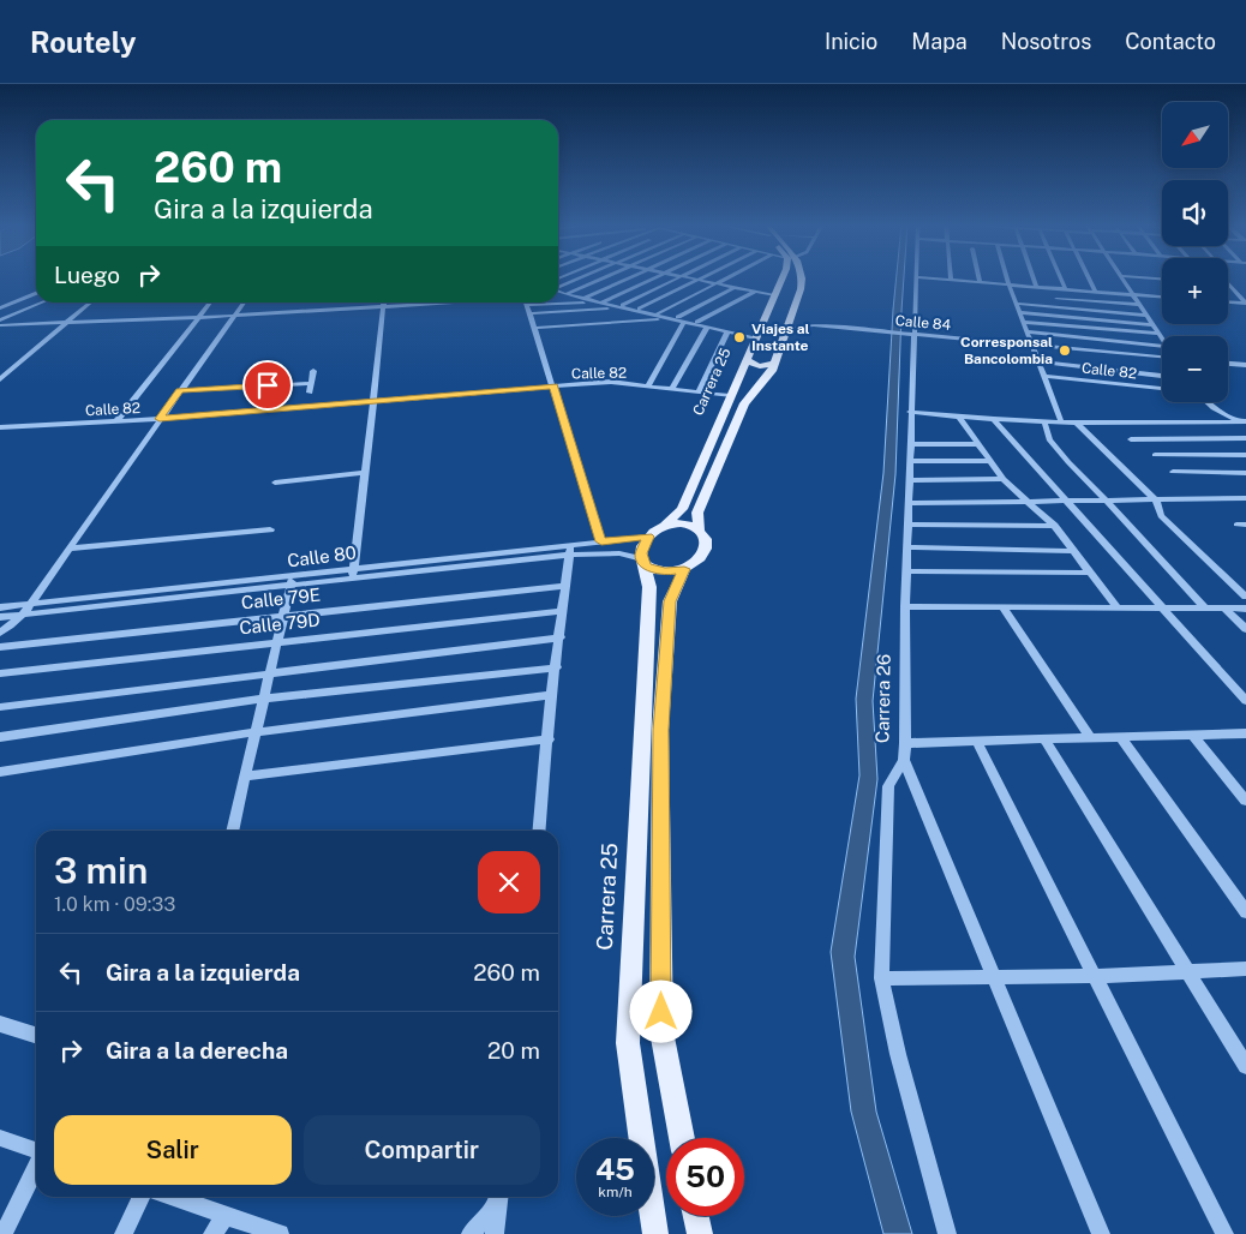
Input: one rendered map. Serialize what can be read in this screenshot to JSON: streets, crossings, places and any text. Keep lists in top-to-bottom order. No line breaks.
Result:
{"streets":{"main road":["Carrera 25"],"street":["Calle 84","Calle 82","Calle 80","Calle 79E","Calle 79D","Carrera 26"]},"crossings":[["Calle 84","Carrera 26"],["Calle 82","Carrera 25"],["Carrera 25","Calle 80"]],"places":["Viajes al Instante","Corresponsal Bancolombia"],"north":"bottom left","page":{"header":"Routely","nav":["Inicio","Mapa","Nosotros","Contacto"],"map_buttons":["+","−"],"turn":["260 m","Gira a la izquierda"],"then":"Luego","heading":["3 min","1.0 km · 09:33"],"list":[{"name":"Gira a la izquierda","value":"260 m"},{"name":"Gira a la derecha","value":"20 m"}],"buttons":["Salir","Compartir"],"speed":"45 km/h","limit":"50"}}
